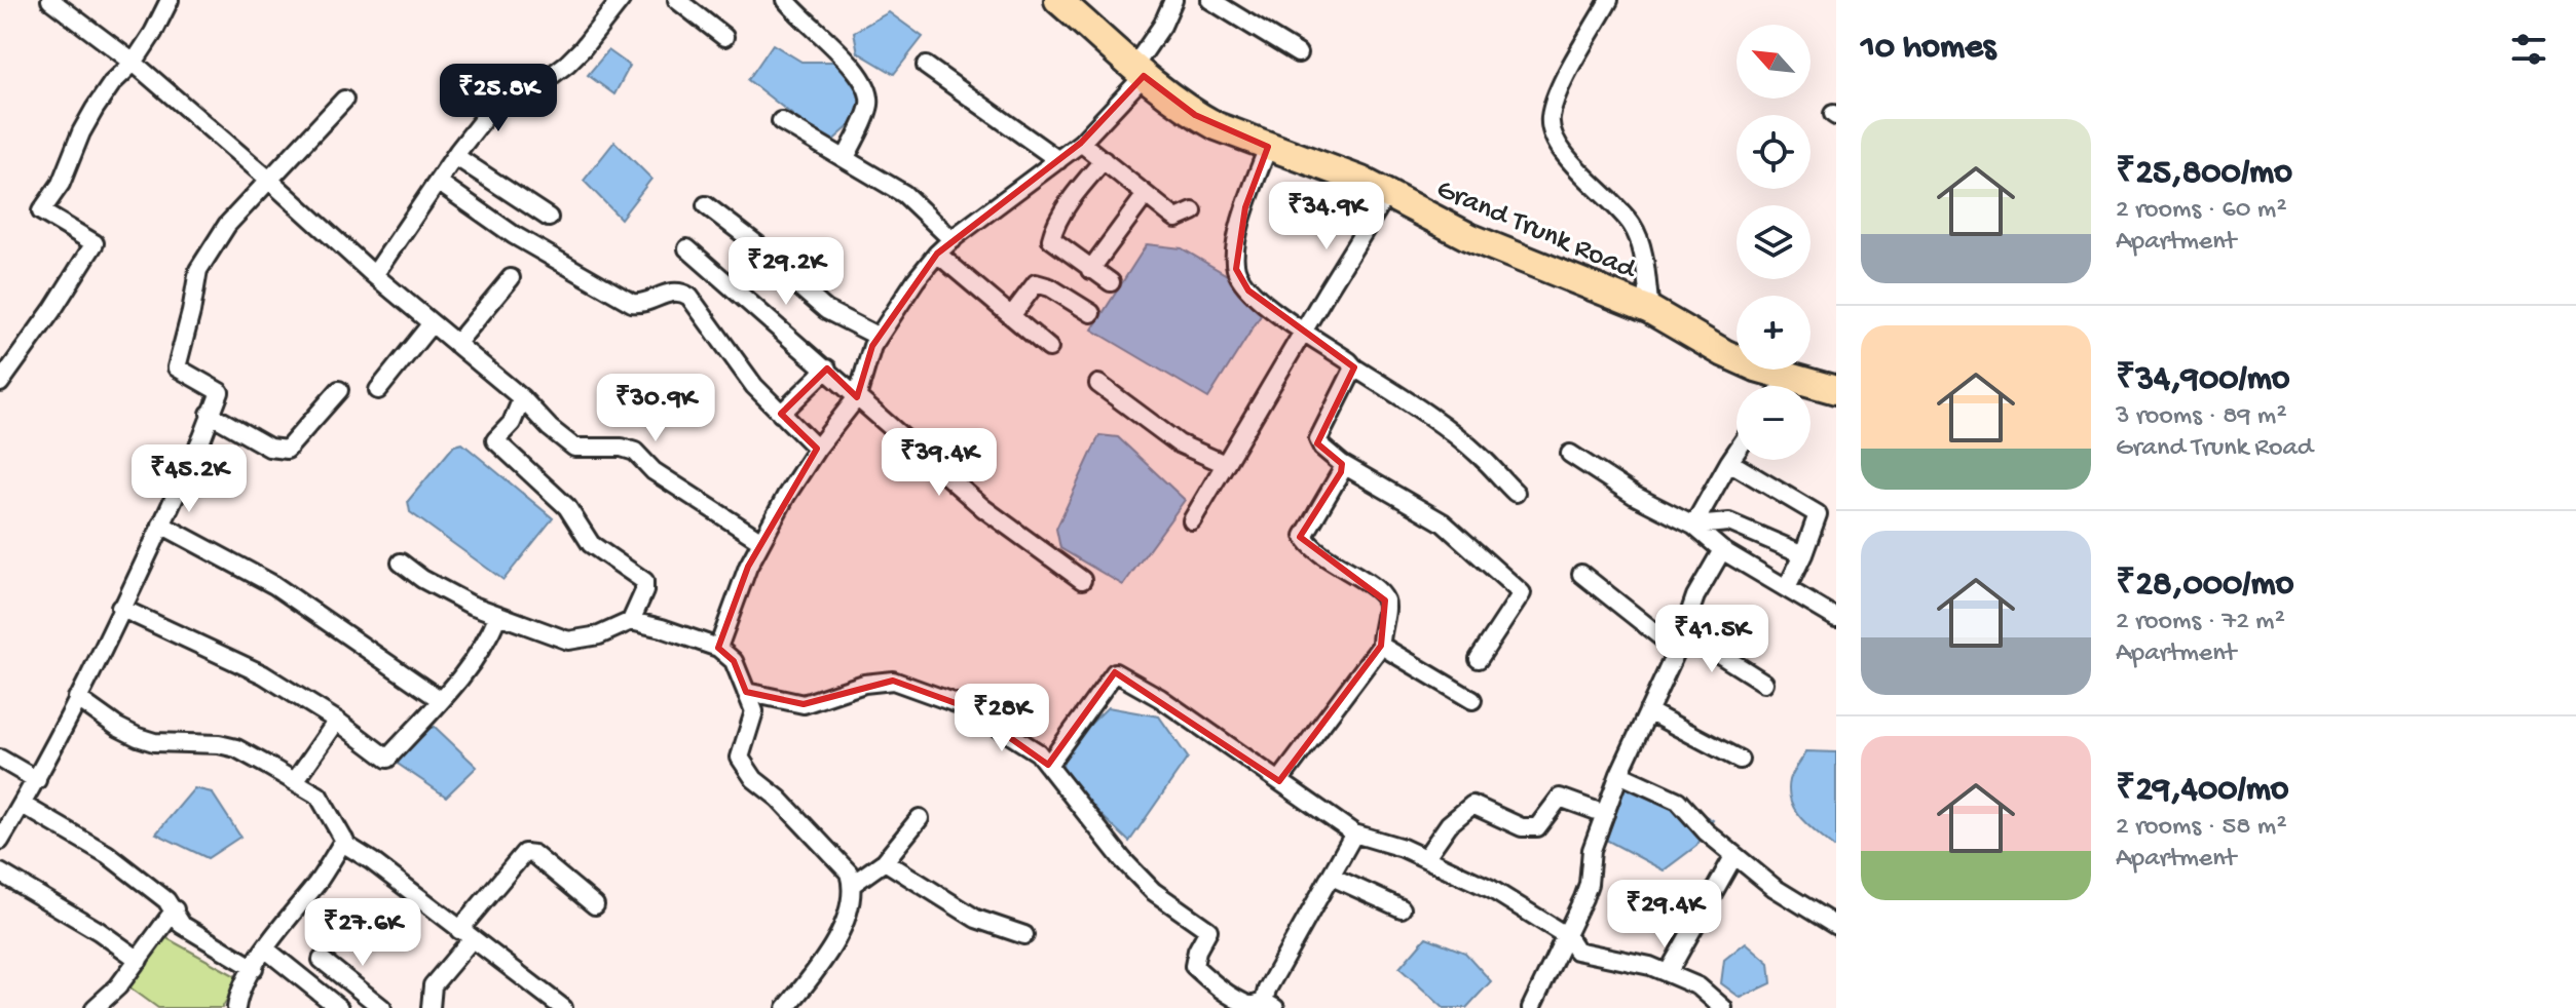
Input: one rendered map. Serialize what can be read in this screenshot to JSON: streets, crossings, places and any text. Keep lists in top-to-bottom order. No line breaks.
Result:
{"streets":{"main road":["Grand Trunk Road"]},"north":"top left","page":{"heading":"10 homes","map_buttons":["+","−"],"price":["₹25.8K","₹34.9K","₹29.2K","₹30.9K","₹39.4K","₹45.2K","₹41.5K","₹28K","₹29.4K","₹27.6K"],"list":[{"name":"₹25,800/mo","note":"2 rooms · 60 m² · Apartment"},{"name":"₹34,900/mo","note":"3 rooms · 89 m² · Grand Trunk Road"},{"name":"₹28,000/mo","note":"2 rooms · 72 m² · Apartment"},{"name":"₹29,400/mo","note":"2 rooms · 58 m² · Apartment"}]}}
